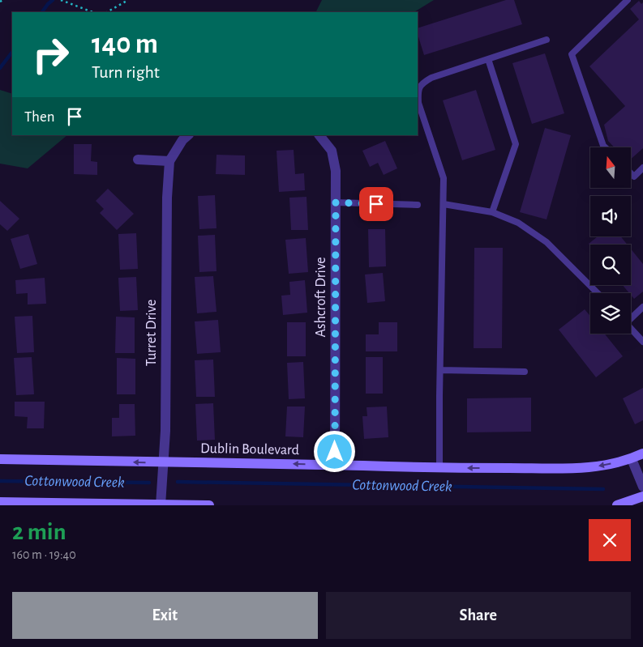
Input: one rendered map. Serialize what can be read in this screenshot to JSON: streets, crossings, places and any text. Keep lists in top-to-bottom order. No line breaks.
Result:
{"streets":{"main road":["Dublin Boulevard"],"street":["Ashcroft Drive","Turret Drive"]},"crossings":[["Ashcroft Drive","Dublin Boulevard"],["Turret Drive","Dublin Boulevard"]],"water":["Cottonwood Creek"],"north":"top","page":{"turn":["140 m","Turn right"],"then":"Then","heading":["2 min","160 m · 19:40"],"buttons":["Exit","Share"]}}
